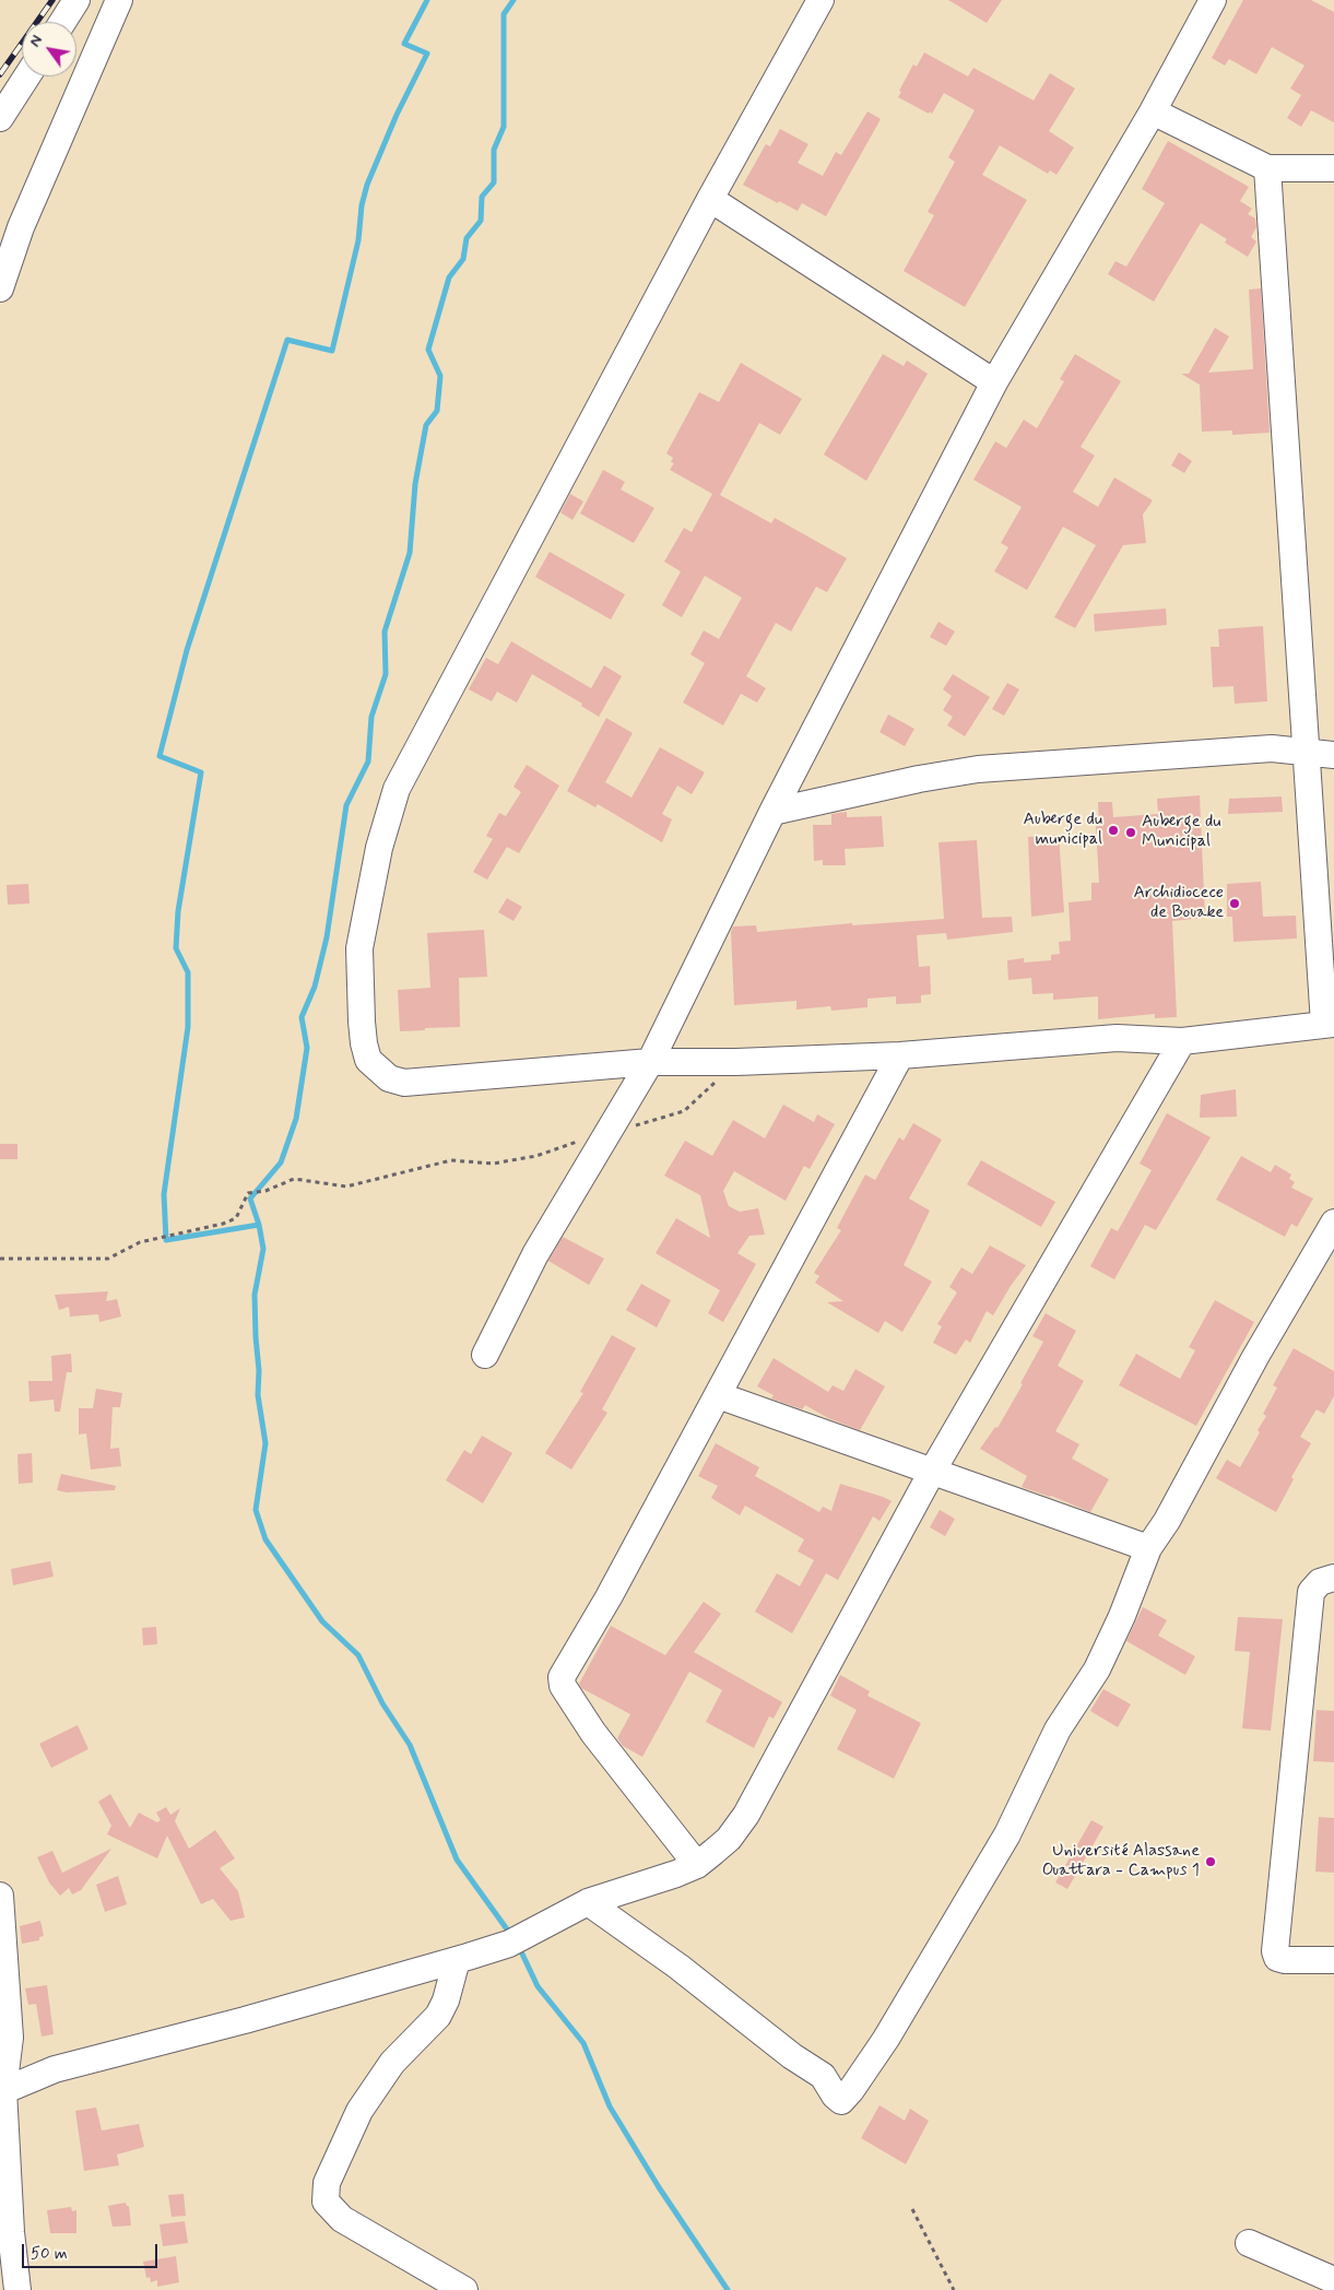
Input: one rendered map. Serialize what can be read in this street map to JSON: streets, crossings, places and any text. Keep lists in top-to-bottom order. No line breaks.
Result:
{"places":["Auberge du municipal","Auberge du Municipal","Archidiocece de Bouake","Université Alassane Ouattara - Campus 1"],"scale_bar":"50 m","north":"top left"}
